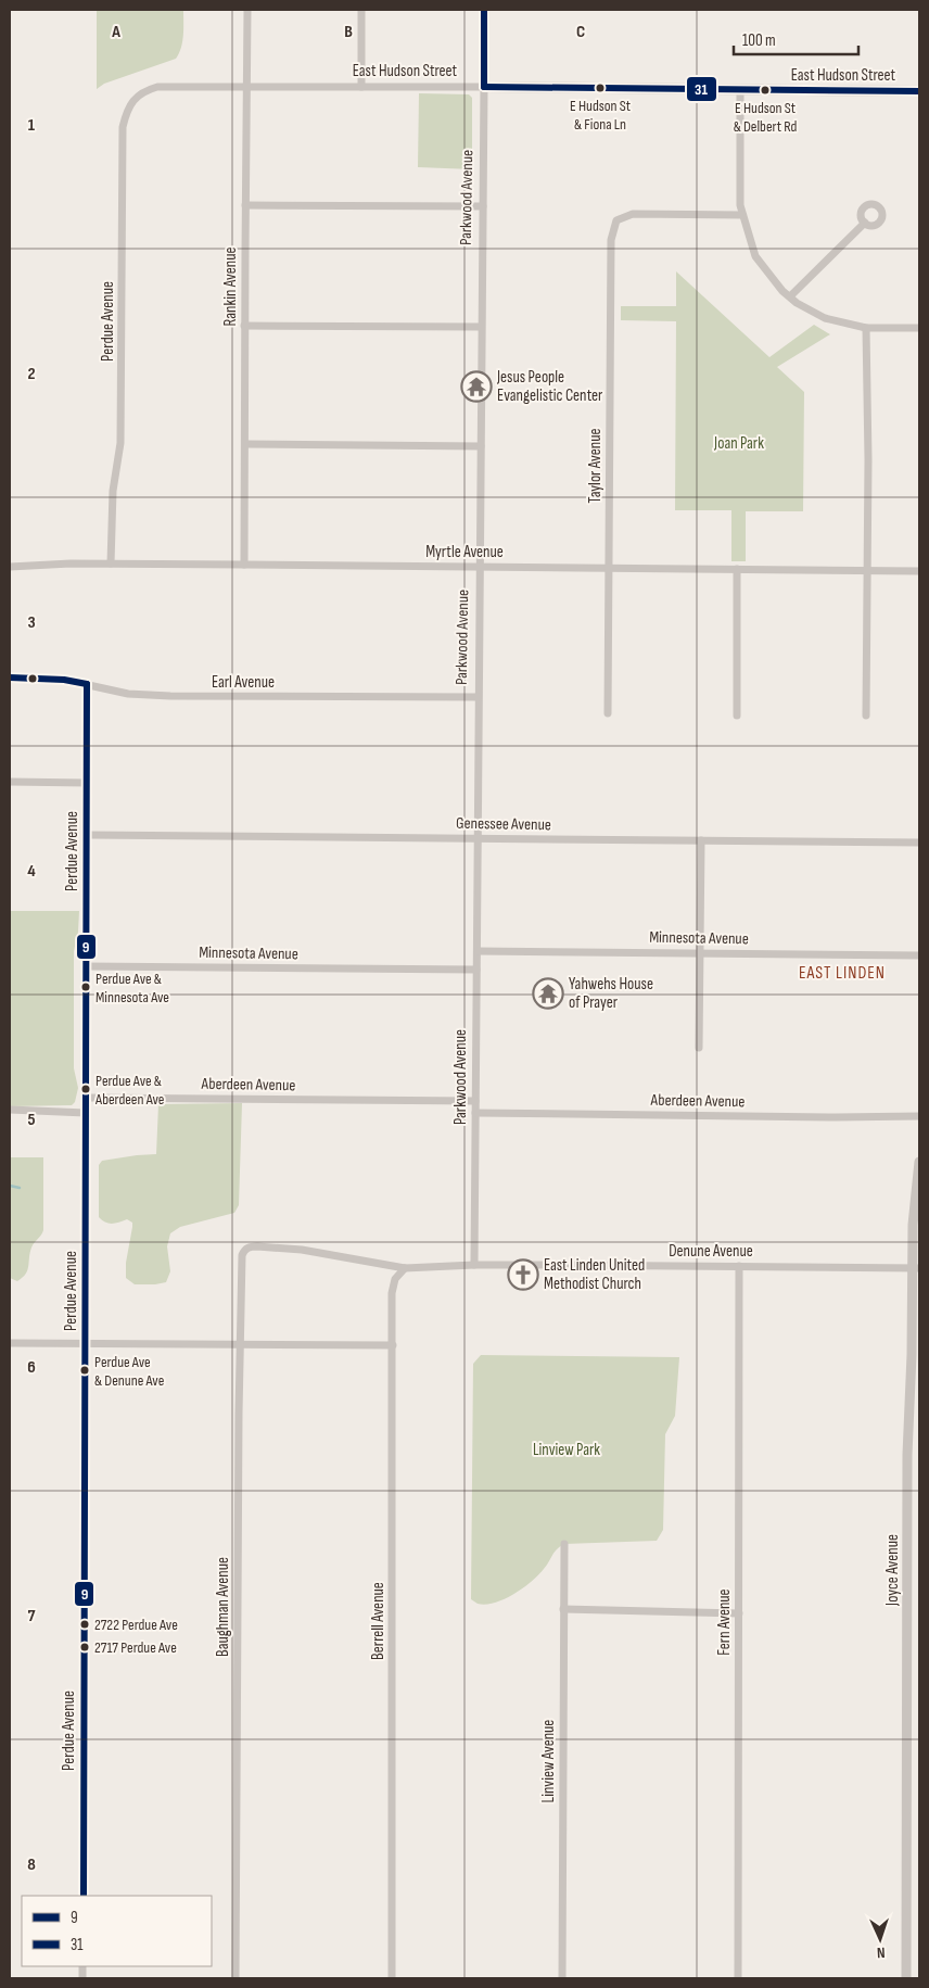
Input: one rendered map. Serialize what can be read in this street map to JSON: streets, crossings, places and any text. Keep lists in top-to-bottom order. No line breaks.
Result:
{"streets":{"main road":["East Hudson Street","Parkwood Avenue"],"street":["Rankin Avenue","Perdue Avenue","Taylor Avenue","Myrtle Avenue","Earl Avenue","Genessee Avenue","Minnesota Avenue","Aberdeen Avenue","Denune Avenue","Joyce Avenue","Baughman Avenue","Berrell Avenue","Fern Avenue","Linview Avenue"]},"crossings":[["East Hudson Street","Parkwood Avenue"],["East Hudson Street","Rankin Avenue"],["East Hudson Street","Perdue Avenue"],["Parkwood Avenue","Myrtle Avenue"],["Parkwood Avenue","Earl Avenue"],["Parkwood Avenue","Genessee Avenue"],["Parkwood Avenue","Minnesota Avenue"],["Parkwood Avenue","Aberdeen Avenue"],["Parkwood Avenue","Denune Avenue"],["Rankin Avenue","Myrtle Avenue"],["Perdue Avenue","Myrtle Avenue"],["Perdue Avenue","Earl Avenue"],["Perdue Avenue","Genessee Avenue"],["Perdue Avenue","Minnesota Avenue"],["Perdue Avenue","Aberdeen Avenue"],["Taylor Avenue","Myrtle Avenue"],["Denune Avenue","Joyce Avenue"],["Denune Avenue","Baughman Avenue"],["Denune Avenue","Berrell Avenue"],["Denune Avenue","Fern Avenue"]],"districts":["EAST LINDEN"],"parks":["Joan Park","Linview Park"],"places":{"other":["E Hudson St & Fiona Ln","E Hudson St & Delbert Rd","Perdue Ave & Minnesota Ave","Perdue Ave & Aberdeen Ave","Perdue Ave & Denune Ave","2722 Perdue Ave","2717 Perdue Ave"],"temple":["Jesus People Evangelistic Center","Yahwehs House of Prayer"],"church":["East Linden United Methodist Church"]},"lines":["transit line 31","transit line 9"],"legend":["9","31"],"scale_bar":"100 m","north":"bottom","grid":{"columns":["A","B","C"],"rows":["1","2","3","4","5","6","7","8"]}}
